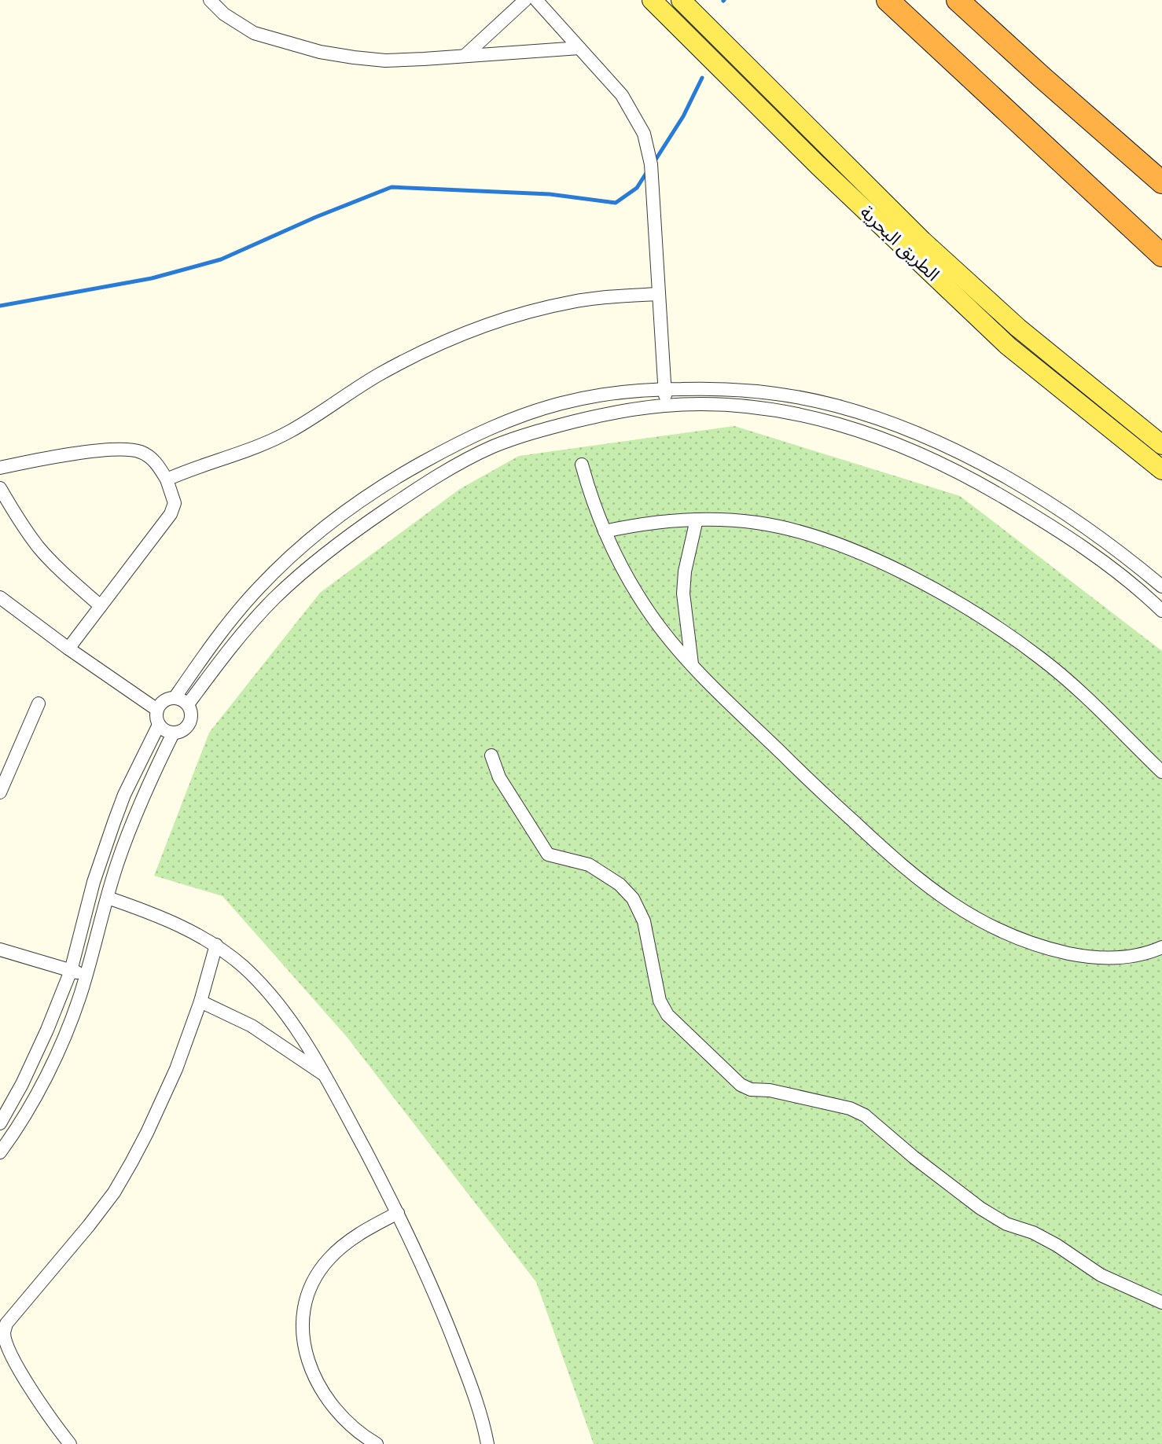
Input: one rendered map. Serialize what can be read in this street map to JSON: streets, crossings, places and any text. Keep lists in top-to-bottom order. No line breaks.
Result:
{"streets":{"main road":["الطريق البحرية"]}}
